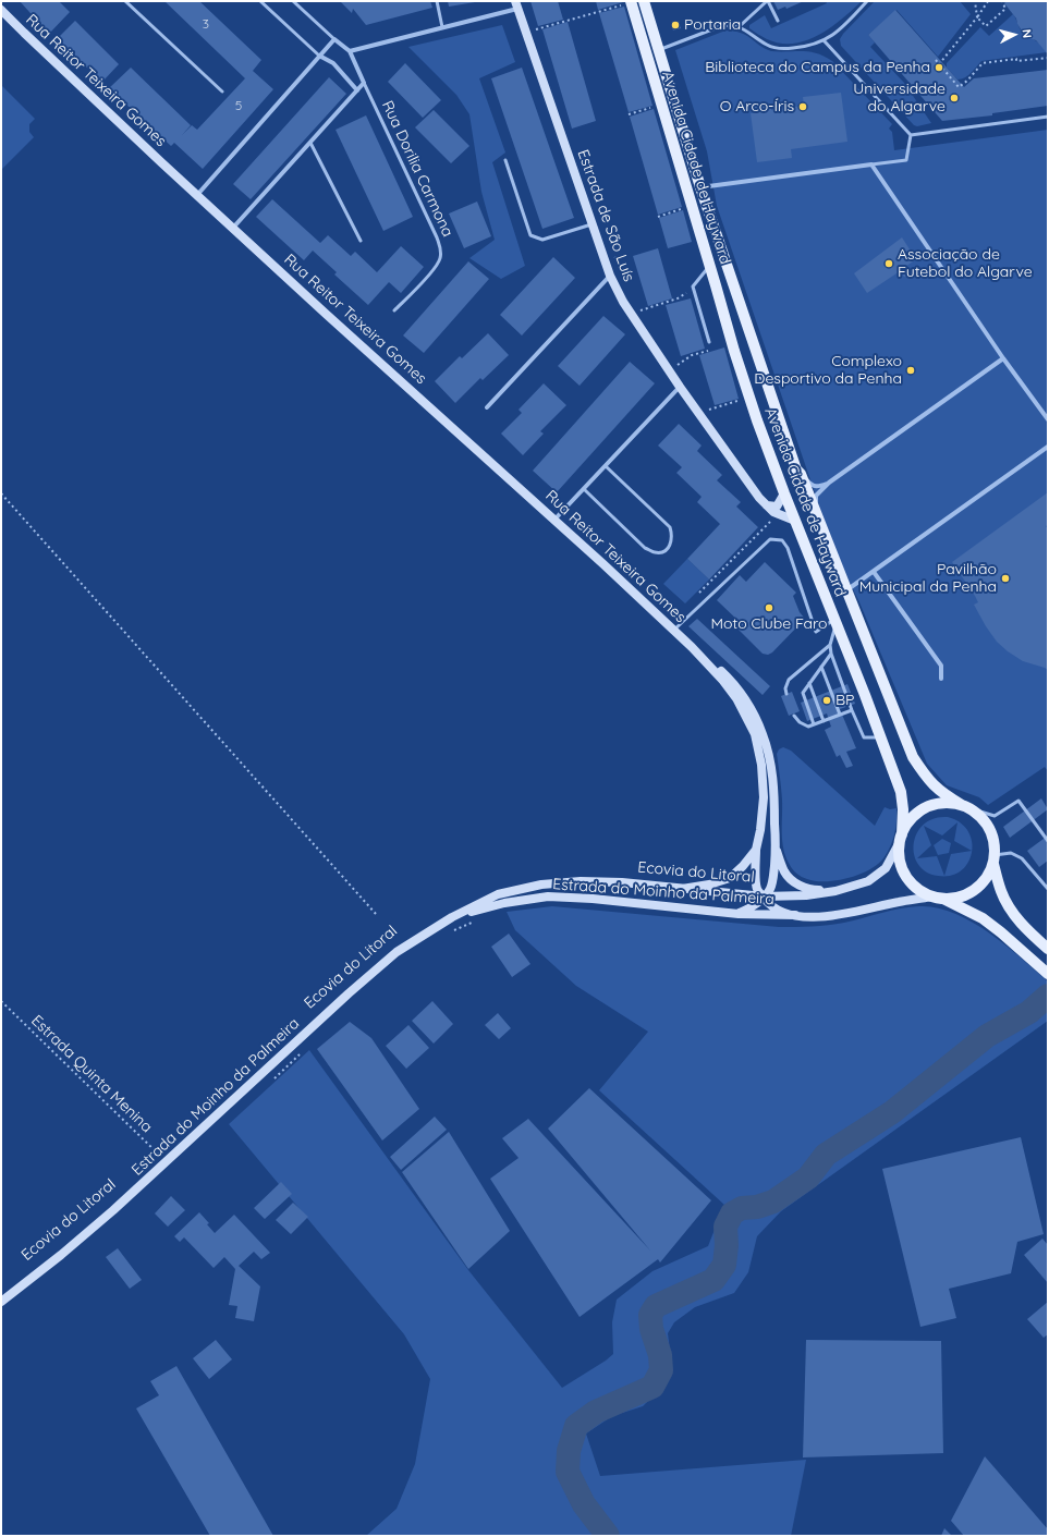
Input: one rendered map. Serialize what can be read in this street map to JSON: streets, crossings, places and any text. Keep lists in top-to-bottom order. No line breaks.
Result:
{"streets":{"main road":["Avenida Cidade de Hayward"],"street":["Rua Reitor Teixeira Gomes","Rua Dorilia Carmona","Estrada de São Luís","Estrada do Moinho da Palmeira"],"path":["Estrada Quinta Menina"]},"crossings":[["Avenida Cidade de Hayward","Estrada de São Luís"],["Avenida Cidade de Hayward","Estrada do Moinho da Palmeira"],["Estrada do Moinho da Palmeira","Estrada Quinta Menina"]],"places":["Portaria","Biblioteca do Campus da Penha","Universidade do Algarve","O Arco-Íris","Associação de Futebol do Algarve","Complexo Desportivo da Penha","Pavilhão Municipal da Penha","Moto Clube Faro","BP"],"house_numbers":["3","5"],"north":"right"}
